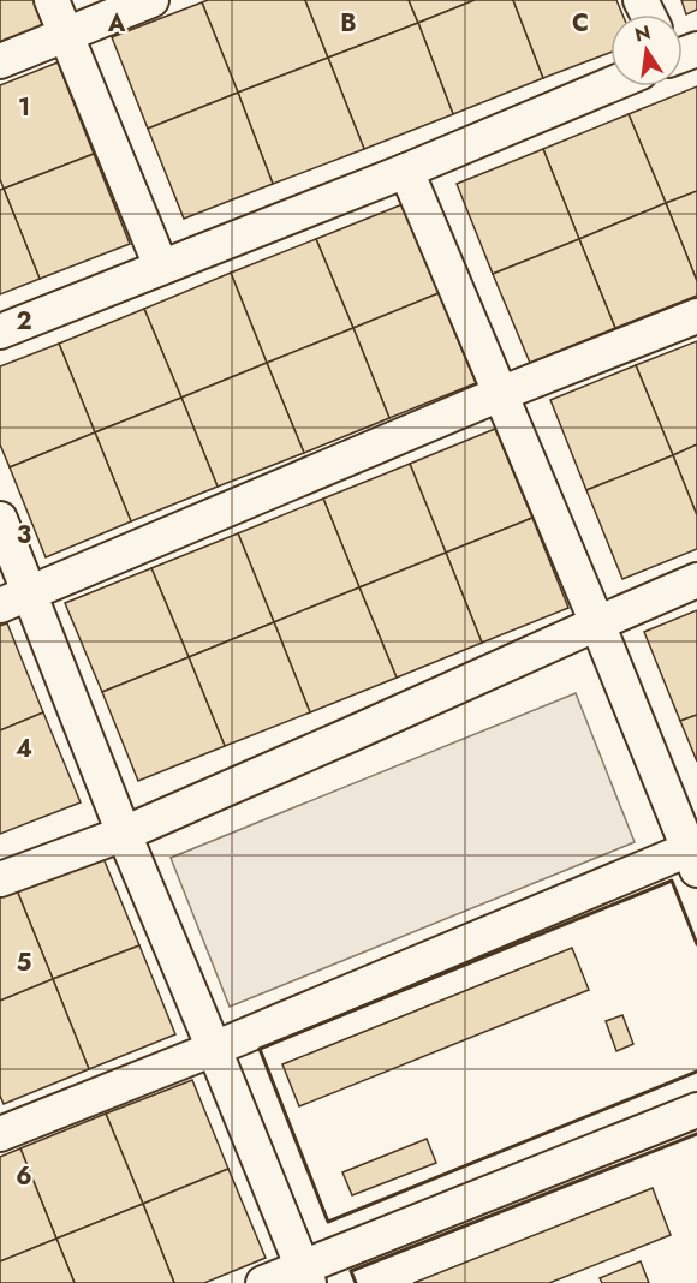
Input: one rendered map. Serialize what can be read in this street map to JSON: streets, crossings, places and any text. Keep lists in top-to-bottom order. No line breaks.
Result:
{"north":"top","grid":{"columns":["A","B","C"],"rows":["1","2","3","4","5","6"]}}
